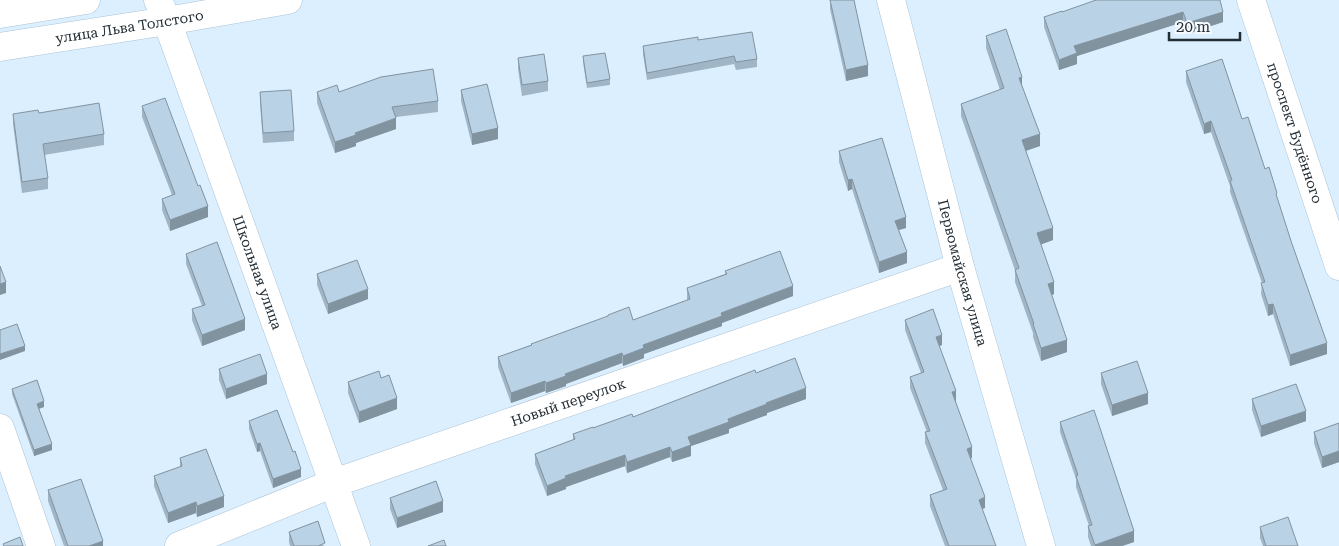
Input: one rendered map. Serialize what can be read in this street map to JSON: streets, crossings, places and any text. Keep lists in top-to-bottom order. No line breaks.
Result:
{"streets":{"street":["улица Льва Толстого","проспект Будённого","Школьная улица","Первомайская улица","Новый переулок"]},"crossings":[["улица Льва Толстого","Школьная улица"],["Школьная улица","Новый переулок"],["Первомайская улица","Новый переулок"]],"scale_bar":"20 m"}
